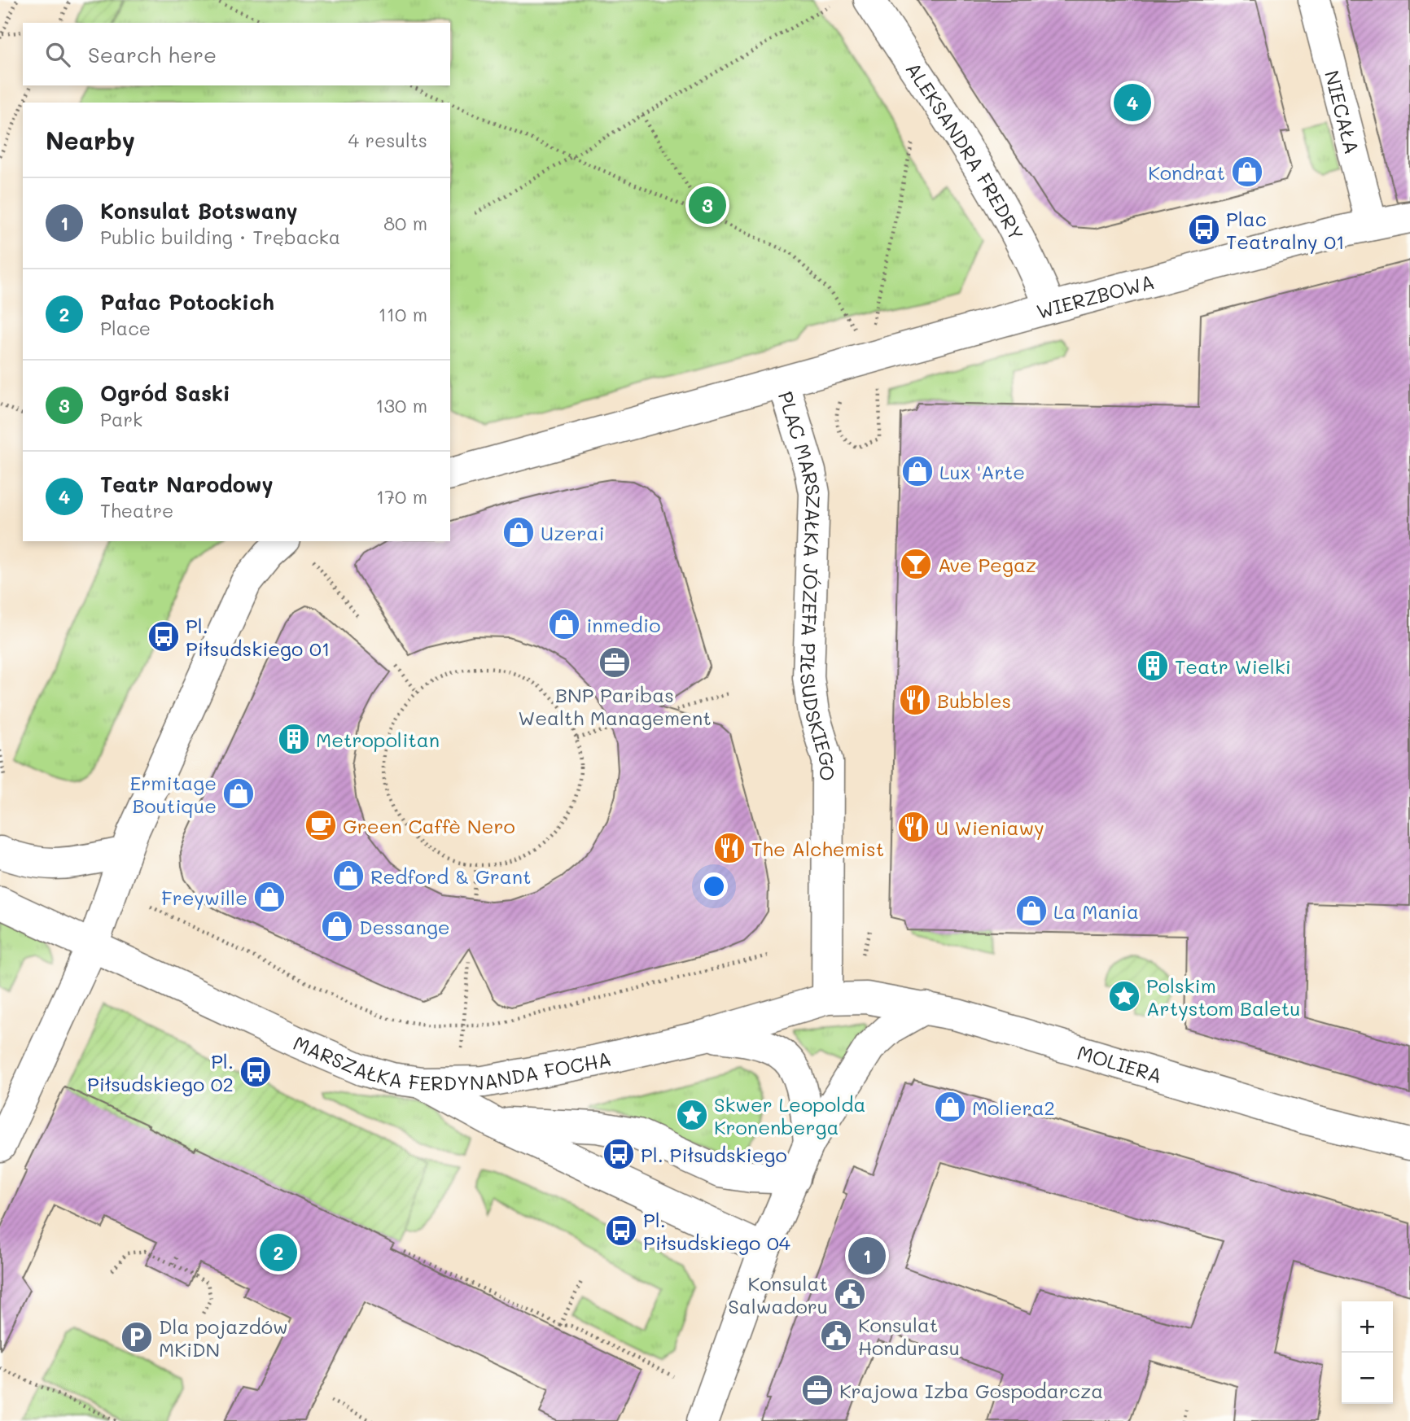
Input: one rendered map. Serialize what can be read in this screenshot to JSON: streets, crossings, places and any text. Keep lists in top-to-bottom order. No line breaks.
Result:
{"streets":{"street":["NIECAŁA","ALEKSANDRA FREDRY","WIERZBOWA","PLAC MARSZAŁKA JÓZEFA PIŁSUDSKIEGO","MARSZAŁKA FERDYNANDA FOCHA","MOLIERA"]},"crossings":[["NIECAŁA","WIERZBOWA"],["ALEKSANDRA FREDRY","WIERZBOWA"],["WIERZBOWA","PLAC MARSZAŁKA JÓZEFA PIŁSUDSKIEGO"],["PLAC MARSZAŁKA JÓZEFA PIŁSUDSKIEGO","MARSZAŁKA FERDYNANDA FOCHA"],["PLAC MARSZAŁKA JÓZEFA PIŁSUDSKIEGO","MOLIERA"],["MARSZAŁKA FERDYNANDA FOCHA","MOLIERA"]],"places":{"shop":["Kondrat","Lux 'Arte","Uzerai","inmedio","Ermitage Boutique","Redford & Grant","Freywille","La Mania","Dessange","Moliera2"],"bus stop":["Plac Teatralny 01","Pl. Piłsudskiego 01","Pl. Piłsudskiego 02","Pl. Piłsudskiego","Pl. Piłsudskiego 04"],"bar":["Ave Pegaz"],"office":["BNP Paribas Wealth Management","Krajowa Izba Gospodarcza"],"building":["Teatr Wielki","Metropolitan"],"restaurant":["Bubbles","U Wieniawy","The Alchemist"],"cafe":["Green Caffè Nero"],"place":["Polskim Artystom Baletu","Skwer Leopolda Kronenberga"],"public building":["Konsulat Salwadoru","Konsulat Hondurasu"],"parking":["Dla pojazdów MKiDN"]},"page":{"search":"Search here","pins":["4","3","2","1"],"heading":["Nearby","4 results"],"list":[{"mark":"1","name":"Konsulat Botswany","note":"Public building · Trębacka","value":"80 m"},{"mark":"2","name":"Pałac Potockich","note":"Place","value":"110 m"},{"mark":"3","name":"Ogród Saski","note":"Park","value":"130 m"},{"mark":"4","name":"Teatr Narodowy","note":"Theatre","value":"170 m"}],"map_buttons":["+","−"]}}
